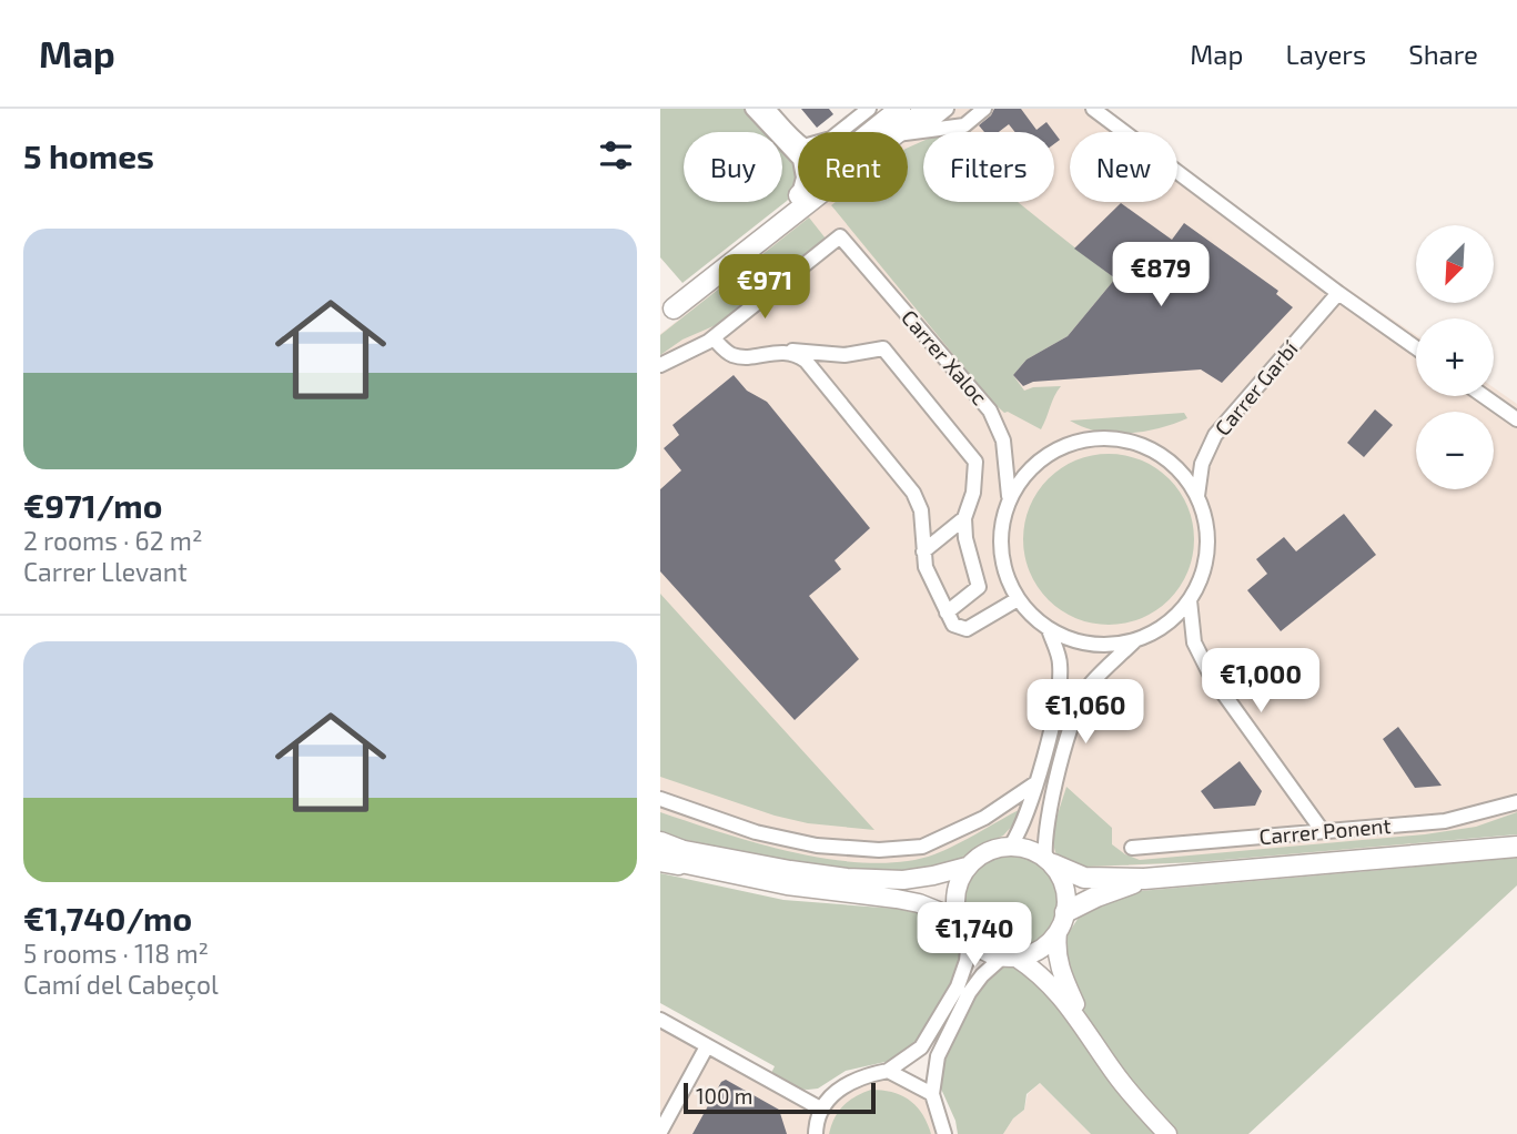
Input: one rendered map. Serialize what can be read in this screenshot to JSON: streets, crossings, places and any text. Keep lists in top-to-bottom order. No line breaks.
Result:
{"streets":{"street":["Carrer Xaloc","Carrer Garbí","Carrer Ponent"]},"crossings":[["Carrer Xaloc","Carrer Garbí"]],"scale_bar":"100 m","north":"bottom left","page":{"header":"Map","nav":["Map","Layers","Share"],"heading":"5 homes","chip":["Buy","Rent","Filters","New"],"list":[{"name":"€971/mo","note":"2 rooms · 62 m² · Carrer Llevant"},{"name":"€1,740/mo","note":"5 rooms · 118 m² · Camí del Cabeçol"}],"map_buttons":["+","−"],"price":["€879","€971","€1,000","€1,060","€1,740"],"scale":"100 m"}}
